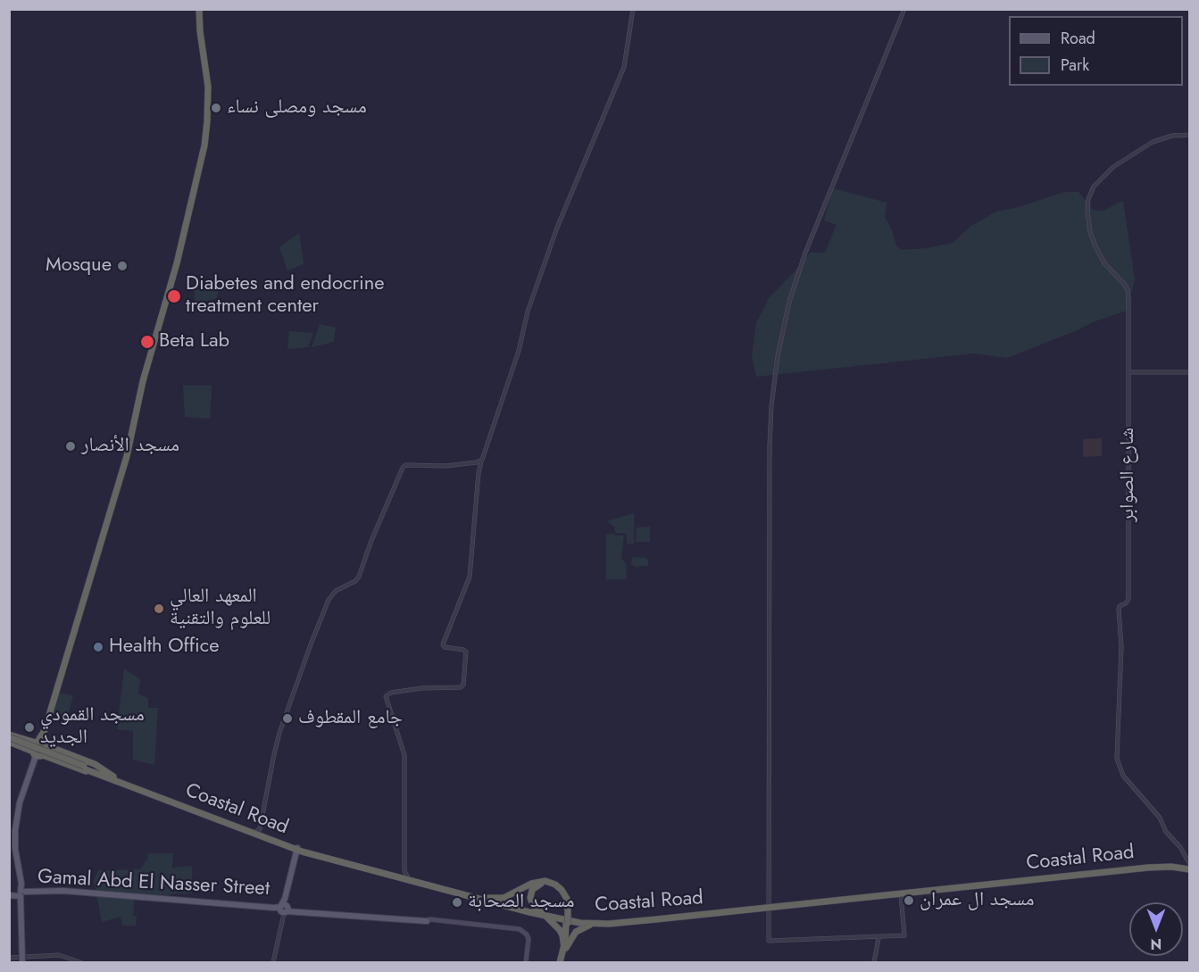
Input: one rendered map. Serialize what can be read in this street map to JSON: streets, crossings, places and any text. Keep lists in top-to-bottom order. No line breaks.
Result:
{"streets":{"highway":["Coastal Road"],"main road":["Gamal Abd El Nasser Street"],"street":["شارع الصوابر"]},"crossings":[["شارع الصوابر","Coastal Road"]],"places":["مسجد ومصلى نساء","Mosque","Diabetes and endocrine treatment center","Beta Lab","مسجد الأنصار","المعهد العالي للعلوم والتقنية","Health Office","جامع المقطوف","مسجد القمودي الجديد","مسجد ال عمران","مسجد الصحابة"],"legend":["Road","Park"],"north":"bottom"}
